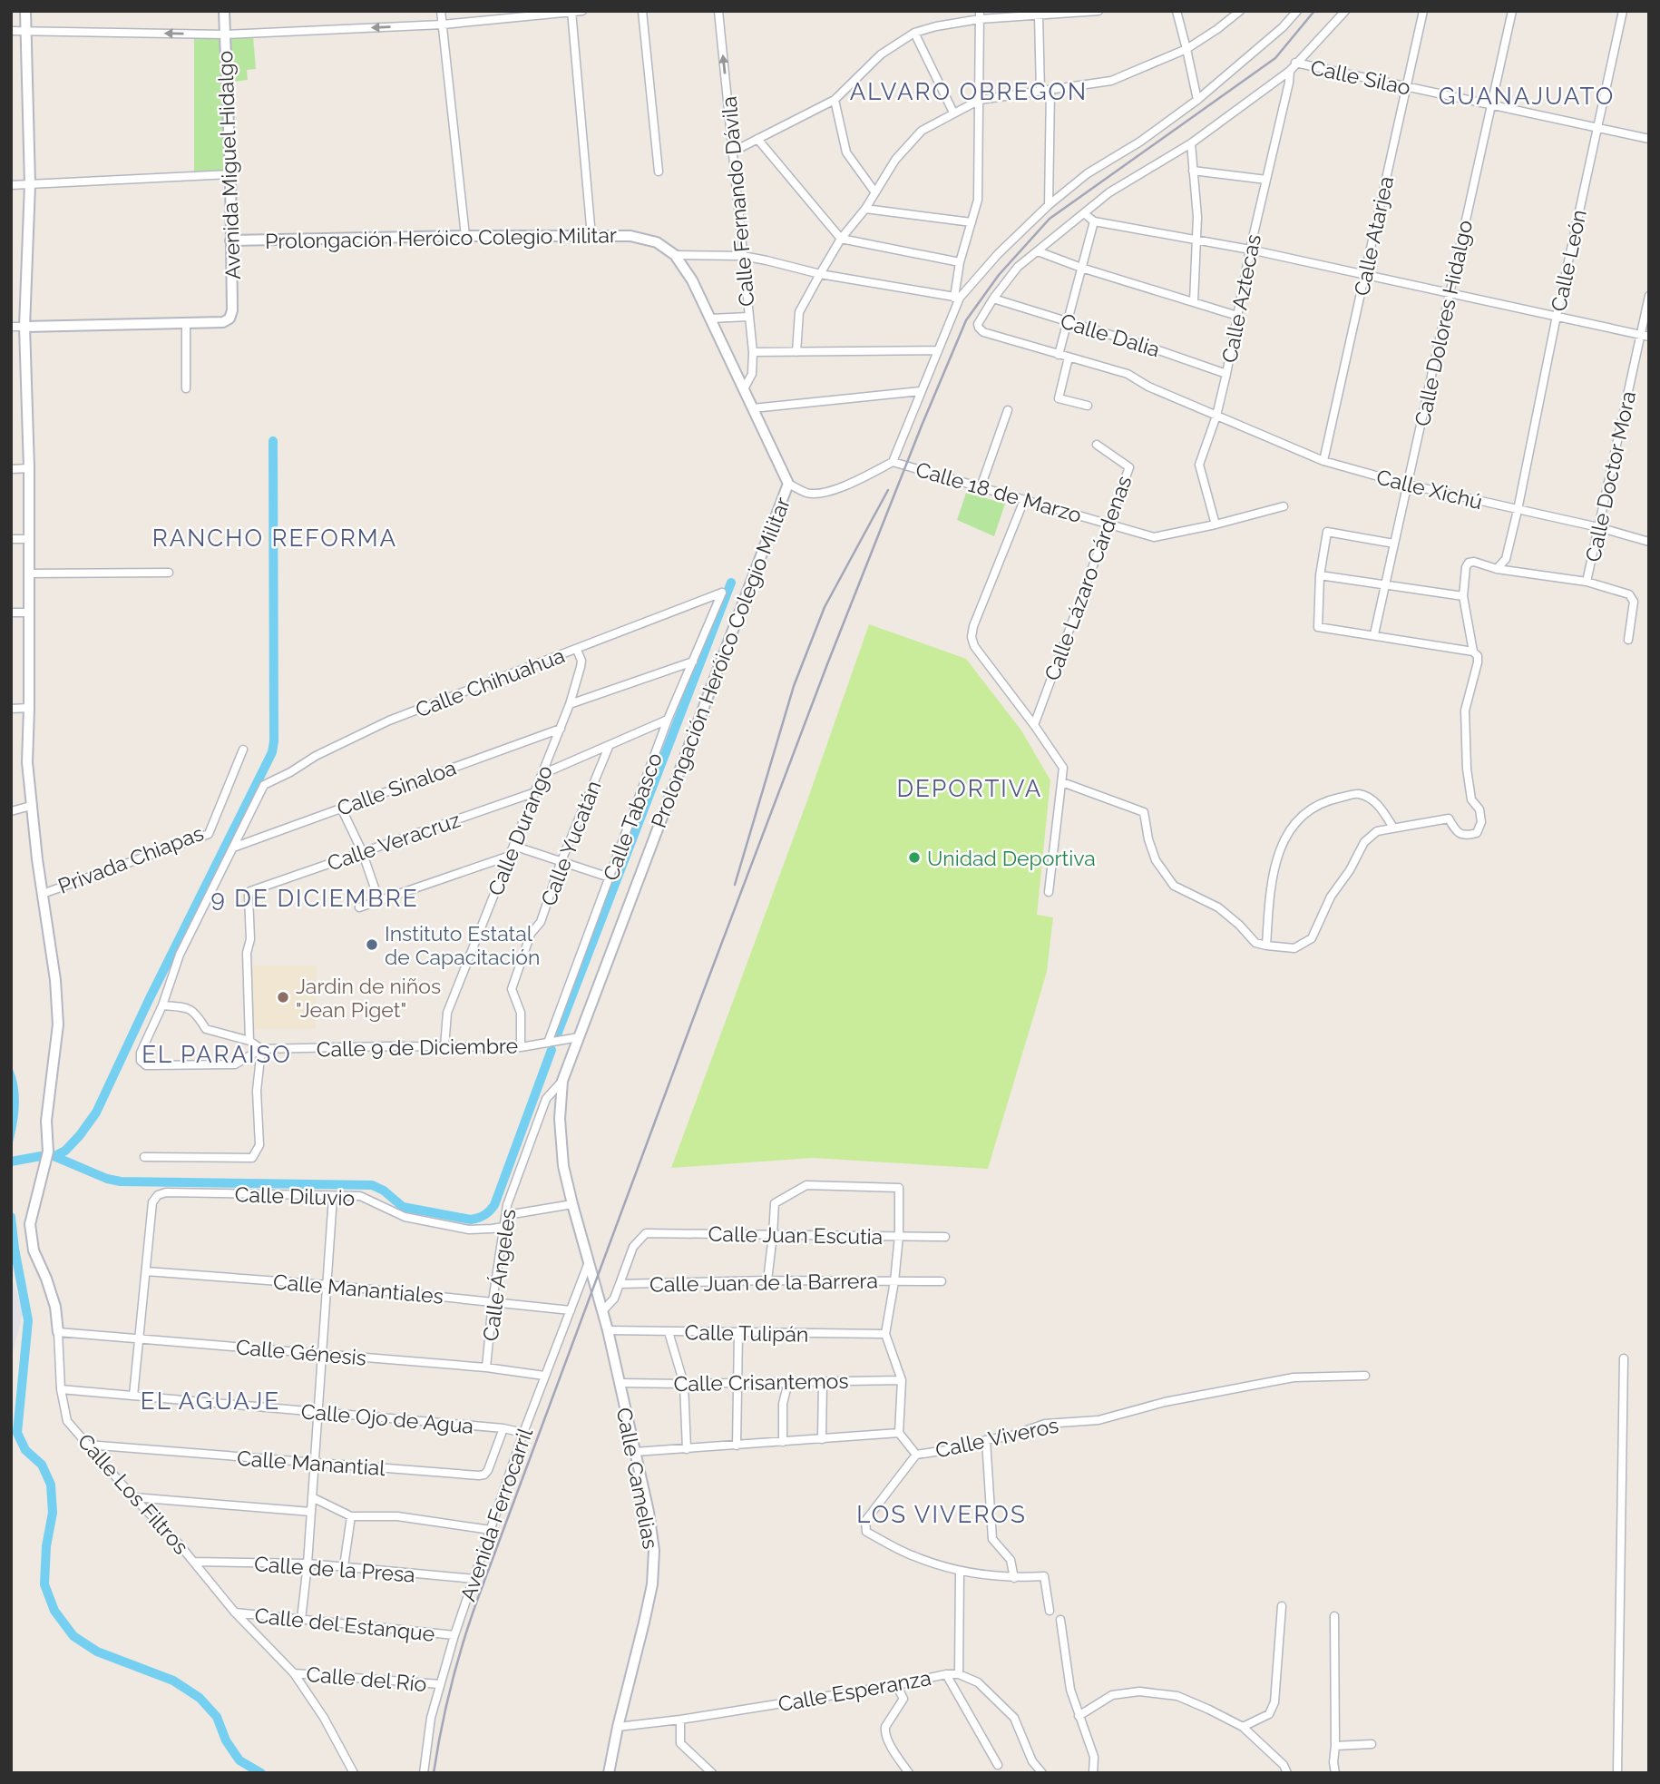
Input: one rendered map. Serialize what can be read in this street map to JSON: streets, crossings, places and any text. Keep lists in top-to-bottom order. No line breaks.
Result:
{"streets":{"street":["Calle Silao","Avenida Miguel Hidalgo","Calle Fernando Dávila","Calle Atarjea","Prolongación Heróico Colegio Militar","Calle León","Calle Aztecas","Calle Dolores Hidalgo","Calle Dalia","Calle Doctor Mora","Calle Xichú","Calle 18 de Marzo","Calle Lázaro Cárdenas","Calle Chihuahua","Calle Sinaloa","Calle Tabasco","Calle Durango","Calle Veracruz","Calle Yucatán","Privada Chiapas","Calle 9 de Diciembre","Calle Diluvio","Calle Juan Escutia","Calle Ángeles","Calle Juan de la Barrera","Calle Manantiales","Calle Tulipán","Calle Génesis","Calle Crisantemos","Calle Ojo de Agua","Calle Viveros","Calle Manantial","Calle Camelias","Calle Los Filtros","Avenida Ferrocarril","Calle de la Presa","Calle del Estanque","Calle del Río","Calle Esperanza"]},"crossings":[["Calle Silao","Calle Atarjea"],["Calle Silao","Calle León"],["Calle Silao","Calle Dolores Hidalgo"],["Avenida Miguel Hidalgo","Prolongación Heróico Colegio Militar"],["Calle Fernando Dávila","Prolongación Heróico Colegio Militar"],["Calle Atarjea","Calle Xichú"],["Prolongación Heróico Colegio Militar","Calle 18 de Marzo"],["Prolongación Heróico Colegio Militar","Calle Ángeles"],["Prolongación Heróico Colegio Militar","Calle Camelias"],["Prolongación Heróico Colegio Militar","Avenida Ferrocarril"],["Calle León","Calle Xichú"],["Calle Aztecas","Calle Dalia"],["Calle Aztecas","Calle Xichú"],["Calle Aztecas","Calle 18 de Marzo"],["Calle Dolores Hidalgo","Calle Xichú"],["Calle Dalia","Calle Xichú"],["Calle Doctor Mora","Calle Xichú"],["Calle 18 de Marzo","Calle Lázaro Cárdenas"],["Calle Chihuahua","Calle Sinaloa"],["Calle Chihuahua","Calle Tabasco"],["Calle Chihuahua","Calle Durango"],["Calle Sinaloa","Calle Durango"],["Calle Tabasco","Calle 9 de Diciembre"],["Calle Durango","Calle Veracruz"],["Calle Durango","Calle 9 de Diciembre"],["Calle Yucatán","Calle 9 de Diciembre"],["Privada Chiapas","Calle Los Filtros"],["Calle Diluvio","Calle Ángeles"],["Calle Diluvio","Calle Manantiales"],["Calle Juan Escutia","Calle Juan de la Barrera"],["Calle Ángeles","Calle Manantiales"],["Calle Ángeles","Calle Génesis"],["Calle Juan de la Barrera","Calle Camelias"],["Calle Manantiales","Avenida Ferrocarril"],["Calle Tulipán","Calle Camelias"],["Calle Génesis","Calle Los Filtros"],["Calle Génesis","Avenida Ferrocarril"],["Calle Crisantemos","Calle Camelias"],["Calle Ojo de Agua","Calle Manantial"],["Calle Ojo de Agua","Calle Los Filtros"],["Calle Ojo de Agua","Avenida Ferrocarril"],["Calle Manantial","Calle Los Filtros"],["Calle Camelias","Calle Esperanza"],["Calle Los Filtros","Calle de la Presa"],["Calle Los Filtros","Calle del Estanque"],["Calle Los Filtros","Calle del Río"],["Avenida Ferrocarril","Calle de la Presa"],["Avenida Ferrocarril","Calle del Estanque"],["Avenida Ferrocarril","Calle del Río"]],"one_way":["Calle Fernando Dávila"],"districts":["ALVARO OBREGON","GUANAJUATO","RANCHO REFORMA","DEPORTIVA","9 DE DICIEMBRE","EL PARAISO","EL AGUAJE","LOS VIVEROS"],"places":["Unidad Deportiva","Instituto Estatal de Capacitación","Jardin de niños \"Jean Piget\""]}
